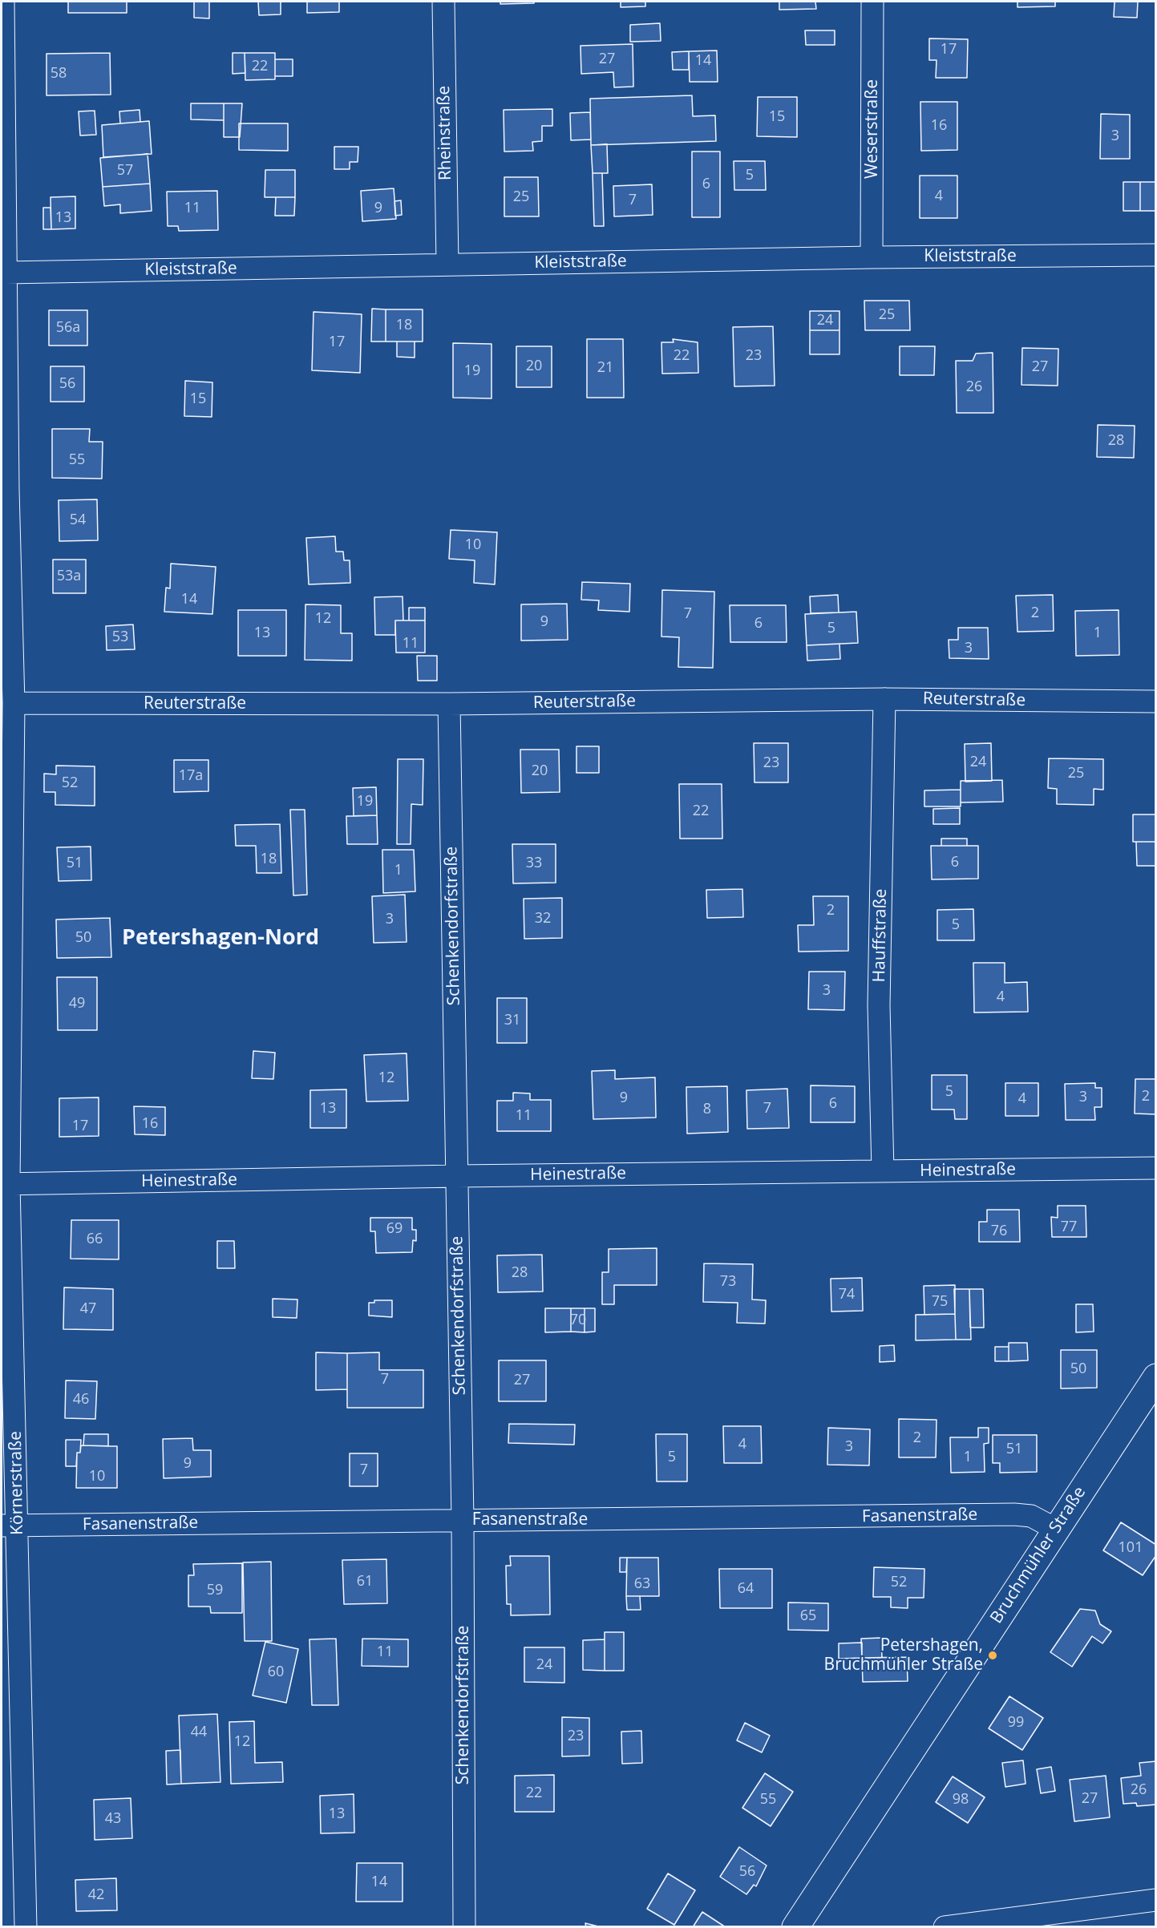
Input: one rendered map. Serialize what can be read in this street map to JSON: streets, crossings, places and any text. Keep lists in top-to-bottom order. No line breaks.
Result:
{"streets":{"street":["Weserstraße","Rheinstraße","Kleiststraße","Reuterstraße","Schenkendorfstraße","Hauffstraße","Heinestraße","Körnerstraße","Fasanenstraße","Bruchmühler Straße"]},"crossings":[["Weserstraße","Kleiststraße"],["Rheinstraße","Kleiststraße"],["Kleiststraße","Körnerstraße"],["Reuterstraße","Schenkendorfstraße"],["Reuterstraße","Hauffstraße"],["Reuterstraße","Körnerstraße"],["Schenkendorfstraße","Heinestraße"],["Schenkendorfstraße","Fasanenstraße"],["Hauffstraße","Heinestraße"],["Heinestraße","Körnerstraße"],["Körnerstraße","Fasanenstraße"],["Fasanenstraße","Bruchmühler Straße"]],"districts":["Petershagen-Nord"],"places":["Petershagen, Bruchmühler Straße"],"house_numbers":["17","27","14","22","58","15","16","3","57","5","6","4","25","7","11","9","13","25","24","18","56a","17","22","23","20","27","21","19","56","26","15","28","55","54","10","53a","14","2","7","12","9","6","5","13","1","53","11","3","24","23","20","25","17a","52","19","22","18","6","51","33","1","2","32","3","5","50","3","4","49","31","12","5","2","3","9","4","6","13","7","8","11","16","17","77","69","76","66","28","73","74","75","47","70","50","7","27","46","2","4","3","51","5","1","9","7","10","101","61","52","63","64","59","65","11","24","60","99","44","23","12","26","22","27","55","98","13","43","56","14","42"]}
